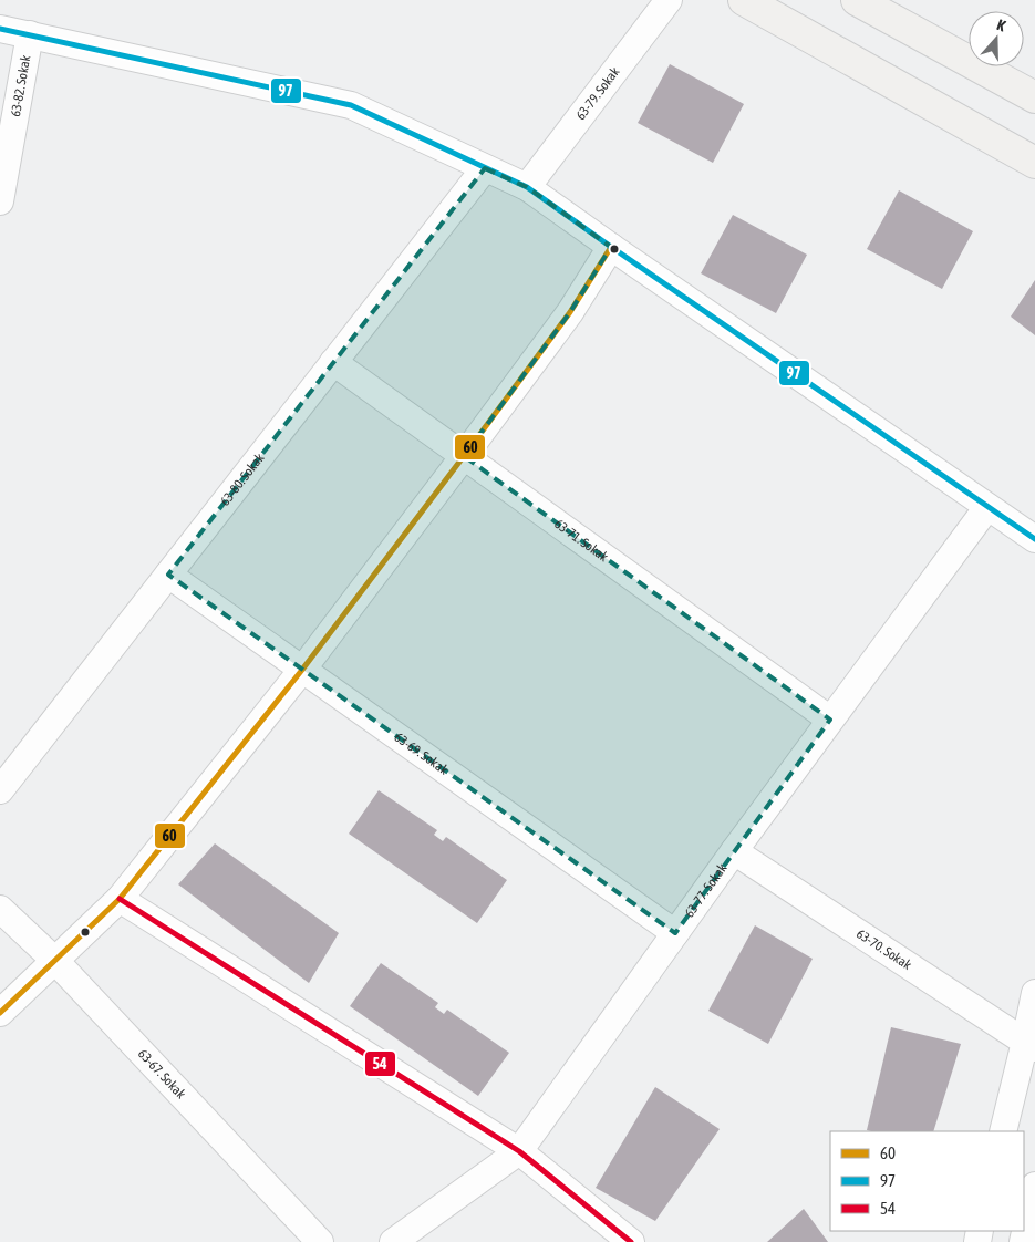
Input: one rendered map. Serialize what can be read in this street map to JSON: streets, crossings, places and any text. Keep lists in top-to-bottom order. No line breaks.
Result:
{"streets":{"street":["63-82. Sokak","63-79. Sokak","63-80. Sokak","63-71. Sokak","63-69. Sokak","63-77. Sokak","63-70. Sokak","63-67. Sokak"]},"crossings":[["63-80. Sokak","63-71. Sokak"],["63-80. Sokak","63-69. Sokak"],["63-71. Sokak","63-77. Sokak"],["63-69. Sokak","63-77. Sokak"],["63-77. Sokak","63-70. Sokak"]],"lines":["transit line 97","transit line 60","transit line 54"],"legend":["60","97","54"],"north":"top"}
